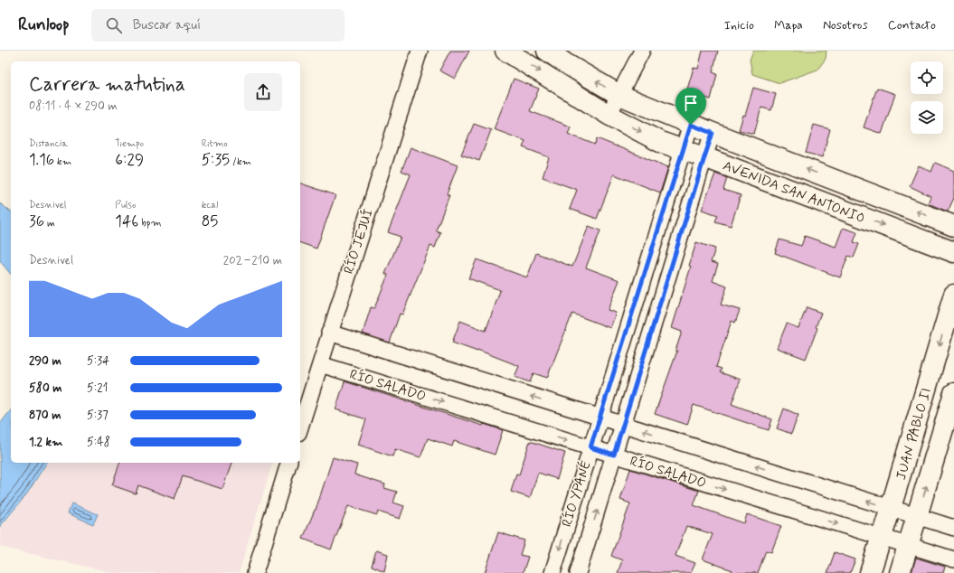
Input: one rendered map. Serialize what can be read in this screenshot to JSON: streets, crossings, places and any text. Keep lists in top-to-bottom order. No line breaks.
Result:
{"streets":{"main road":["AVENIDA SAN ANTONIO","JUAN PABLO II"],"street":["RÍO JEJUÍ","RÍO SALADO","RÍO YPANÉ"]},"crossings":[["AVENIDA SAN ANTONIO","RÍO YPANÉ"],["RÍO JEJUÍ","RÍO SALADO"],["RÍO SALADO","JUAN PABLO II"],["RÍO SALADO","RÍO YPANÉ"]],"page":{"header":"Runloop","search":"Buscar aquí","nav":["Inicio","Mapa","Nosotros","Contacto"],"heading":["Carrera matutina","08:11 · 4 × 290 m"],"stats":[["Distancia","1.16 km"],["Tiempo","6:29"],["Ritmo","5:35 /km"],["Desnivel","36 m"],["Pulso","146 bpm"],["kcal","85"]],"chart":["Desnivel","202–210 m"],"list":[{"name":"290 m","note":"5:34"},{"name":"580 m","note":"5:21"},{"name":"870 m","note":"5:37"},{"name":"1.2 km","note":"5:48"}]}}
